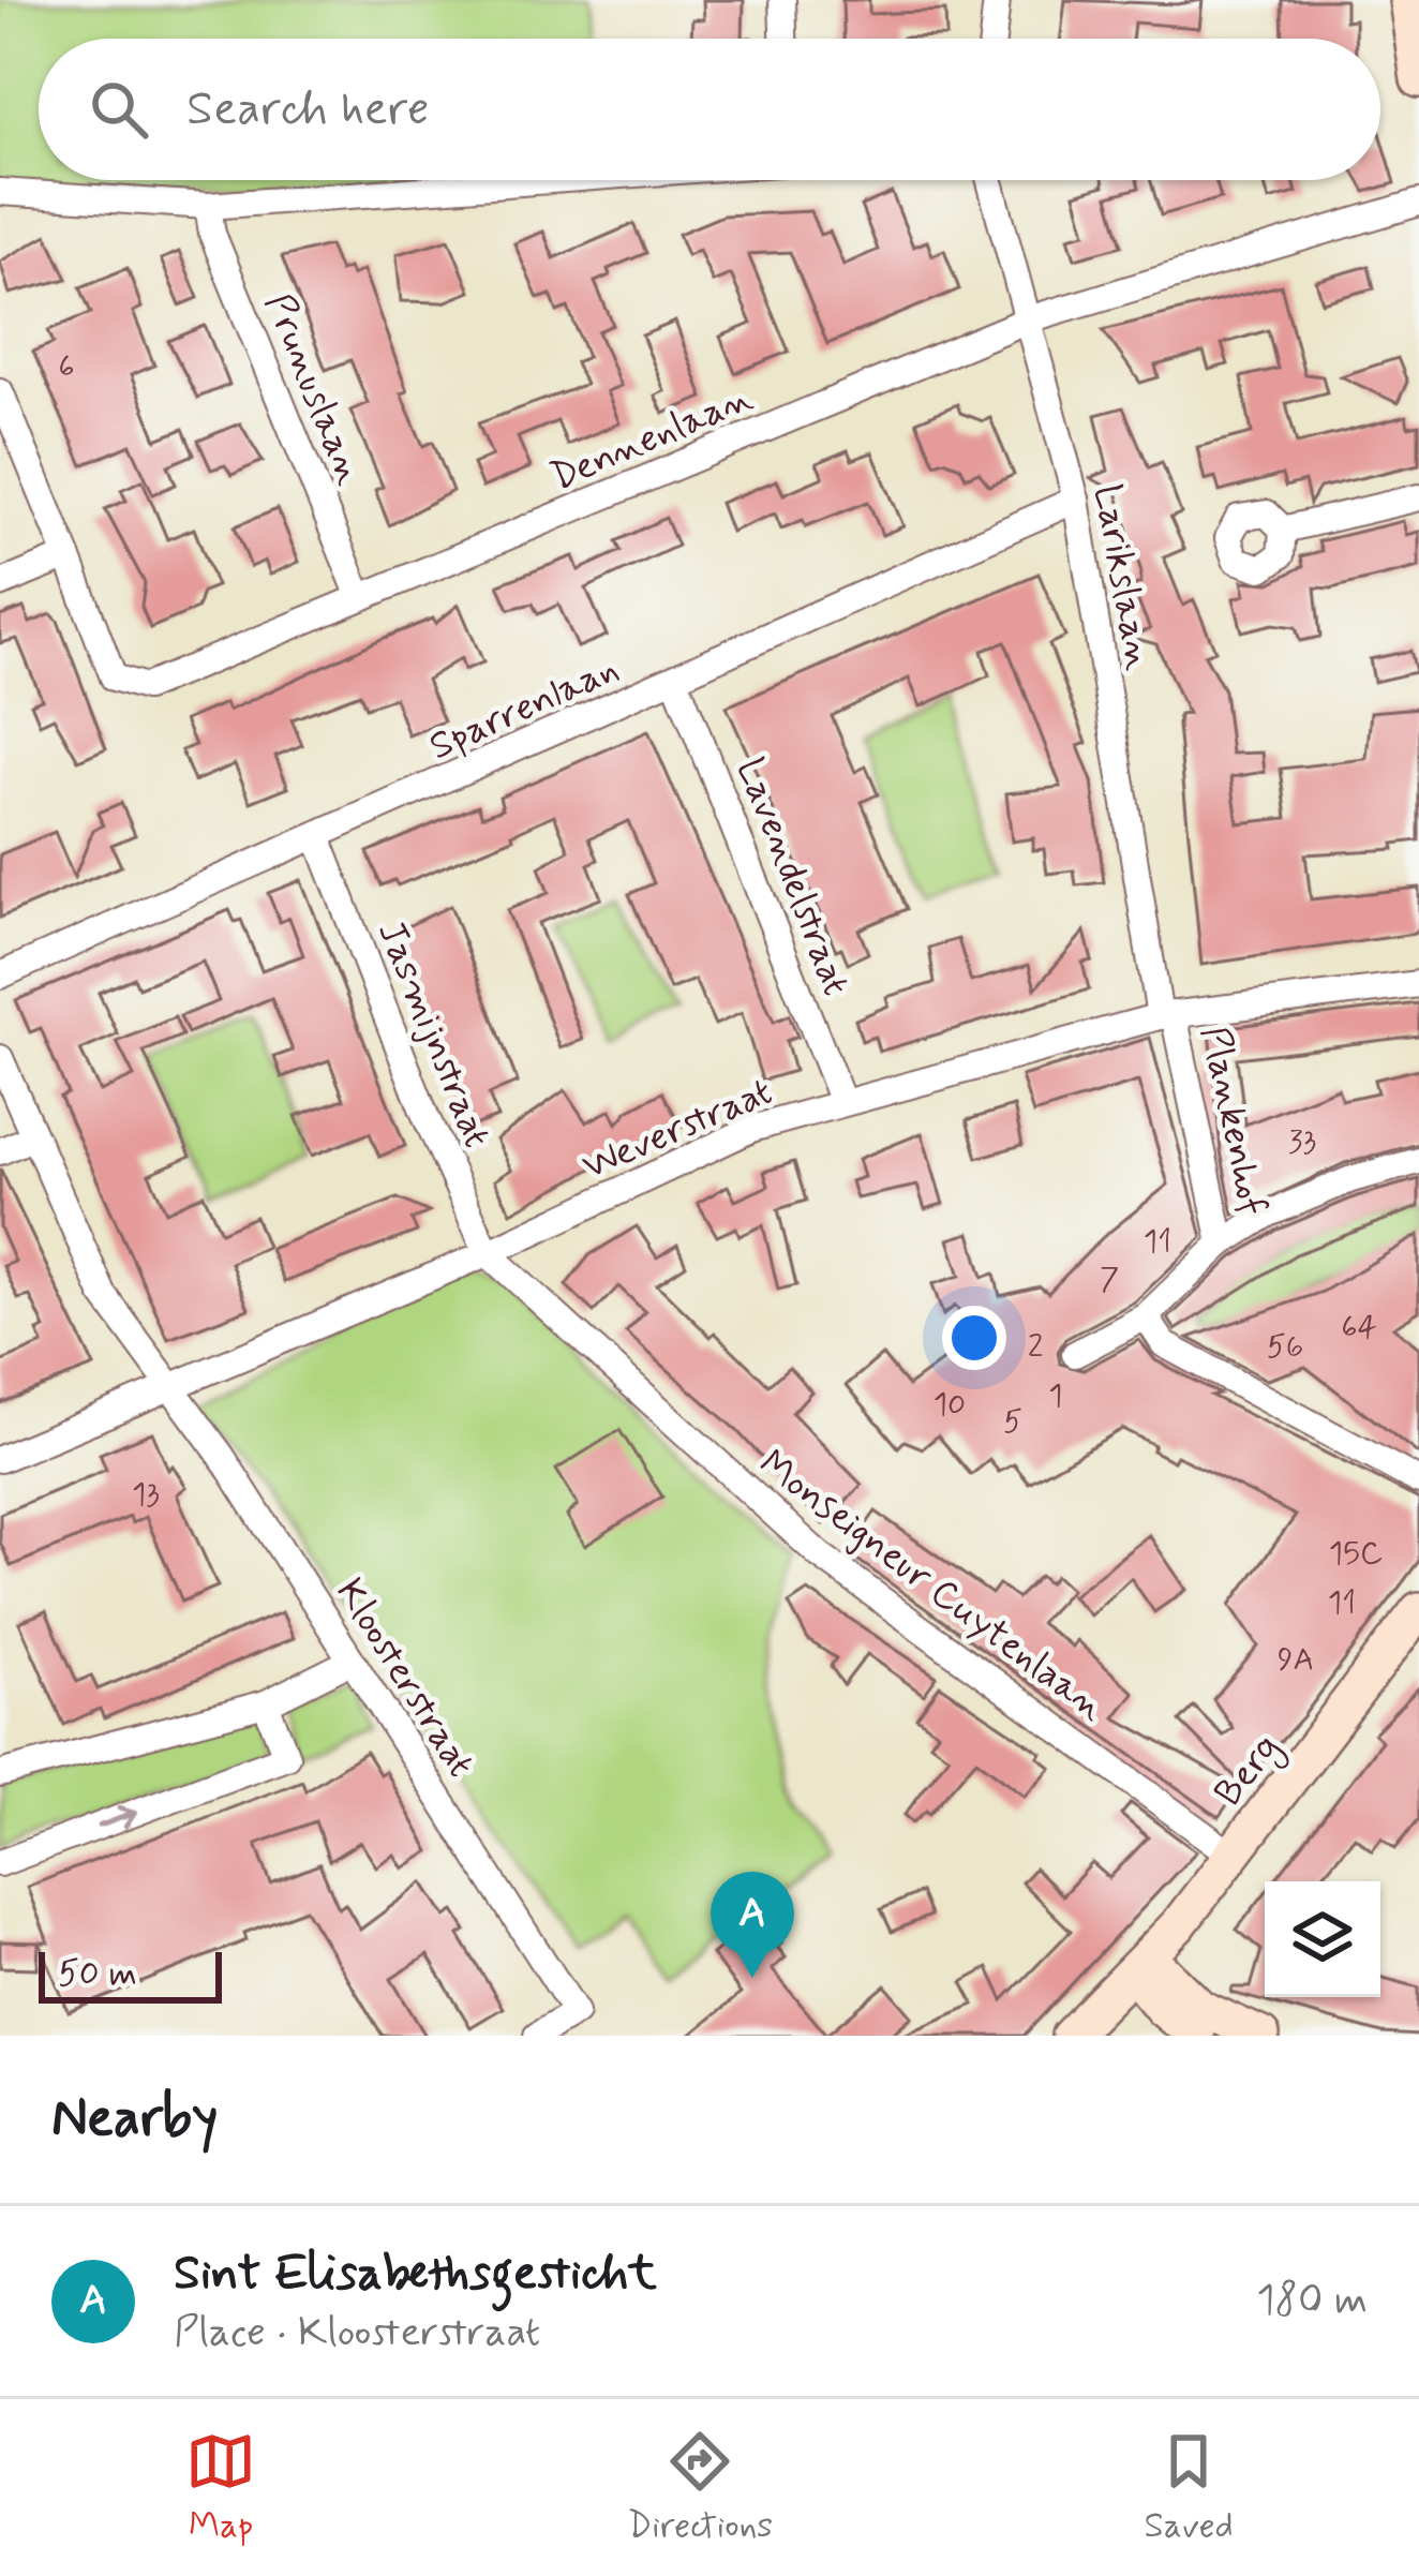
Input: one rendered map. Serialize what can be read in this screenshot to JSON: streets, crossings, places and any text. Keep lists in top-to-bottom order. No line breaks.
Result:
{"streets":{"street":["Prunuslaan","Dennenlaan","Larikslaan","Sparrenlaan","Lavendelstraat","Jasmijnstraat","Plankenhof","Weverstraat","Monseigneur Cuytenlaan","Kloosterstraat","Berg"]},"crossings":[["Prunuslaan","Dennenlaan"],["Dennenlaan","Larikslaan"],["Larikslaan","Sparrenlaan"],["Larikslaan","Plankenhof"],["Larikslaan","Weverstraat"],["Sparrenlaan","Lavendelstraat"],["Sparrenlaan","Jasmijnstraat"],["Lavendelstraat","Weverstraat"],["Jasmijnstraat","Weverstraat"],["Jasmijnstraat","Monseigneur Cuytenlaan"],["Plankenhof","Weverstraat"],["Weverstraat","Monseigneur Cuytenlaan"],["Weverstraat","Kloosterstraat"],["Monseigneur Cuytenlaan","Berg"]],"house_numbers":["6","33","11","7","64","2","56","1","10","5","13","15C","11","9A"],"scale_bar":"50 m","page":{"search":"Search here","pins":"A","scale":"50 m","heading":"Nearby","list":[{"mark":"A","name":"Sint Elisabethsgesticht","note":"Place · Kloosterstraat","value":"180 m"}],"nav":["Map","Directions","Saved"]}}
